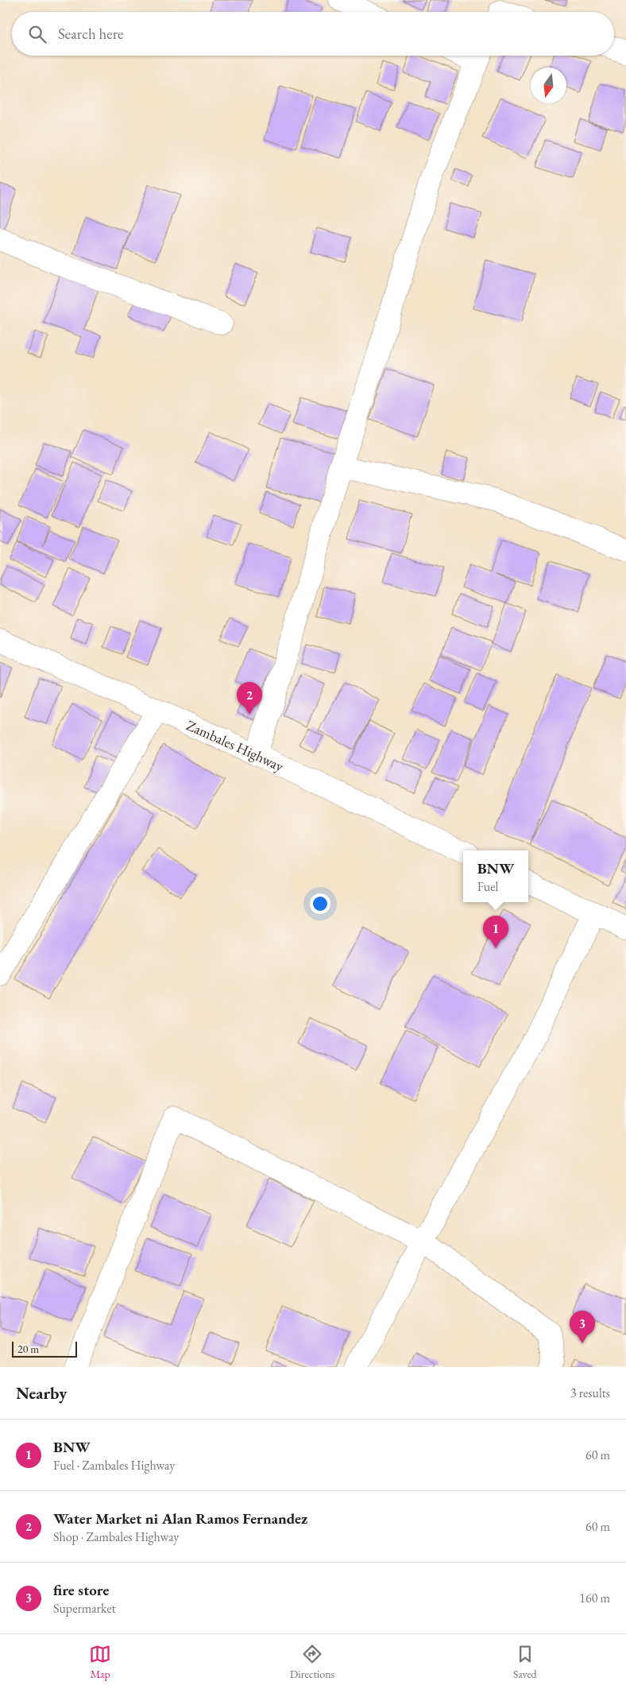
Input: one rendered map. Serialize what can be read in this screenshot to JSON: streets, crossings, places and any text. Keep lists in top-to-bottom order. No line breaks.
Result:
{"streets":{"street":["Zambales Highway"]},"scale_bar":"20 m","north":"bottom","page":{"search":"Search here","pins":["2","1","3"],"popup":["BNW","Fuel"],"scale":"20 m","heading":["Nearby","3 results"],"list":[{"mark":"1","name":"BNW","note":"Fuel · Zambales Highway","value":"60 m"},{"mark":"2","name":"Water Market ni Alan Ramos Fernandez","note":"Shop · Zambales Highway","value":"60 m"},{"mark":"3","name":"fire store","note":"Supermarket","value":"160 m"}],"nav":["Map","Directions","Saved"]}}
